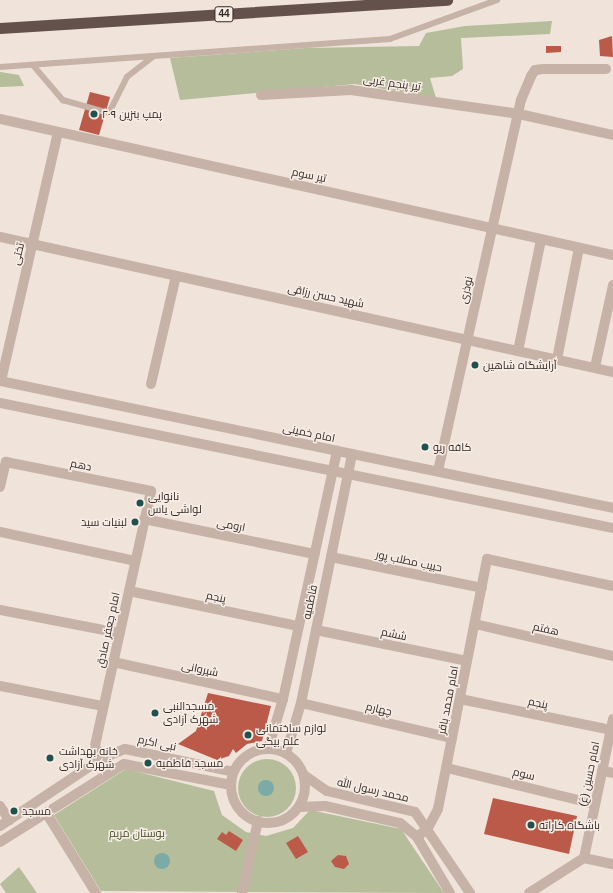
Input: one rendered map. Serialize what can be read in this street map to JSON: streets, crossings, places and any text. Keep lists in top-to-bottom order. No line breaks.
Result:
{"streets":{"highway":["44"],"street":["تیر پنجم غربی","تیر سوم","تختی","نوذری","شهید حسن رزاقی","امام خمینی","دهم","ارومی","حبیب مطلب پور","پنجم","فاطمیه","هفتم","امام جعفر صادق","ششم","شیروانی","امام محمد باقر","چهارم","نبی اکرم","سوم","امام حسین (ع)","محمد رسول الله"]},"crossings":[["تیر پنجم غربی","نوذری"],["تیر سوم","تختی"],["تیر سوم","نوذری"],["تختی","شهید حسن رزاقی"],["تختی","امام خمینی"],["نوذری","شهید حسن رزاقی"],["نوذری","امام خمینی"],["امام خمینی","فاطمیه"],["دهم","امام جعفر صادق"],["ارومی","فاطمیه"],["ارومی","امام جعفر صادق"],["حبیب مطلب پور","فاطمیه"],["حبیب مطلب پور","امام محمد باقر"],["پنجم","فاطمیه"],["پنجم","امام جعفر صادق"],["پنجم","امام محمد باقر"],["پنجم","امام حسین (ع)"],["فاطمیه","ششم"],["فاطمیه","شیروانی"],["فاطمیه","چهارم"],["فاطمیه","نبی اکرم"],["فاطمیه","محمد رسول الله"],["هفتم","امام محمد باقر"],["امام جعفر صادق","شیروانی"],["امام جعفر صادق","نبی اکرم"],["ششم","امام محمد باقر"],["امام محمد باقر","چهارم"],["امام محمد باقر","سوم"],["امام محمد باقر","محمد رسول الله"],["نبی اکرم","محمد رسول الله"],["سوم","امام حسین (ع)"]],"parks":["بوستان مریم"],"places":["پمپ بنزین ۲۰۹","آرایشگاه شاهین","کافه ریو","نانوایی لواشی یاس","لبنیات سید","مسجدالنبی شهرک آزادی","لوازم ساختمانی علم بیگی","خانه بهداشت شهرک آزادی","مسجد فاطمیه","مسجد","باشگاه کاراته"]}
